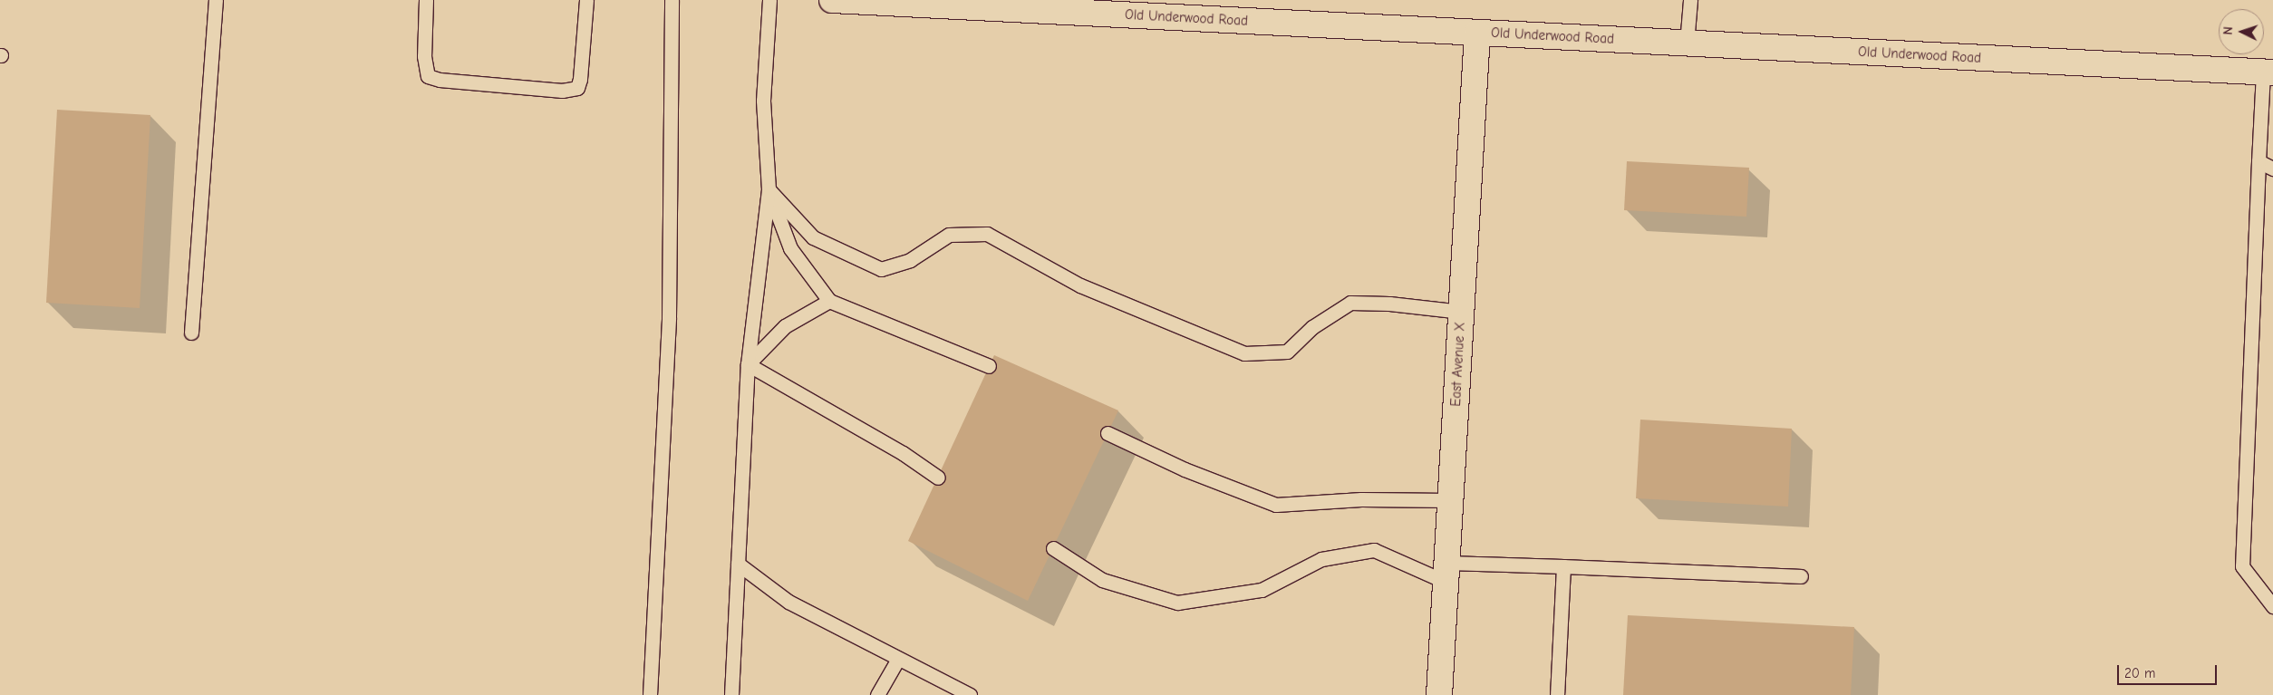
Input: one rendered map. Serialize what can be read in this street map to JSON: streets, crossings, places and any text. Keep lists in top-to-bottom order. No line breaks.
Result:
{"streets":{"street":["Old Underwood Road","East Avenue X"]},"crossings":[["Old Underwood Road","East Avenue X"]],"scale_bar":"20 m","north":"left"}
